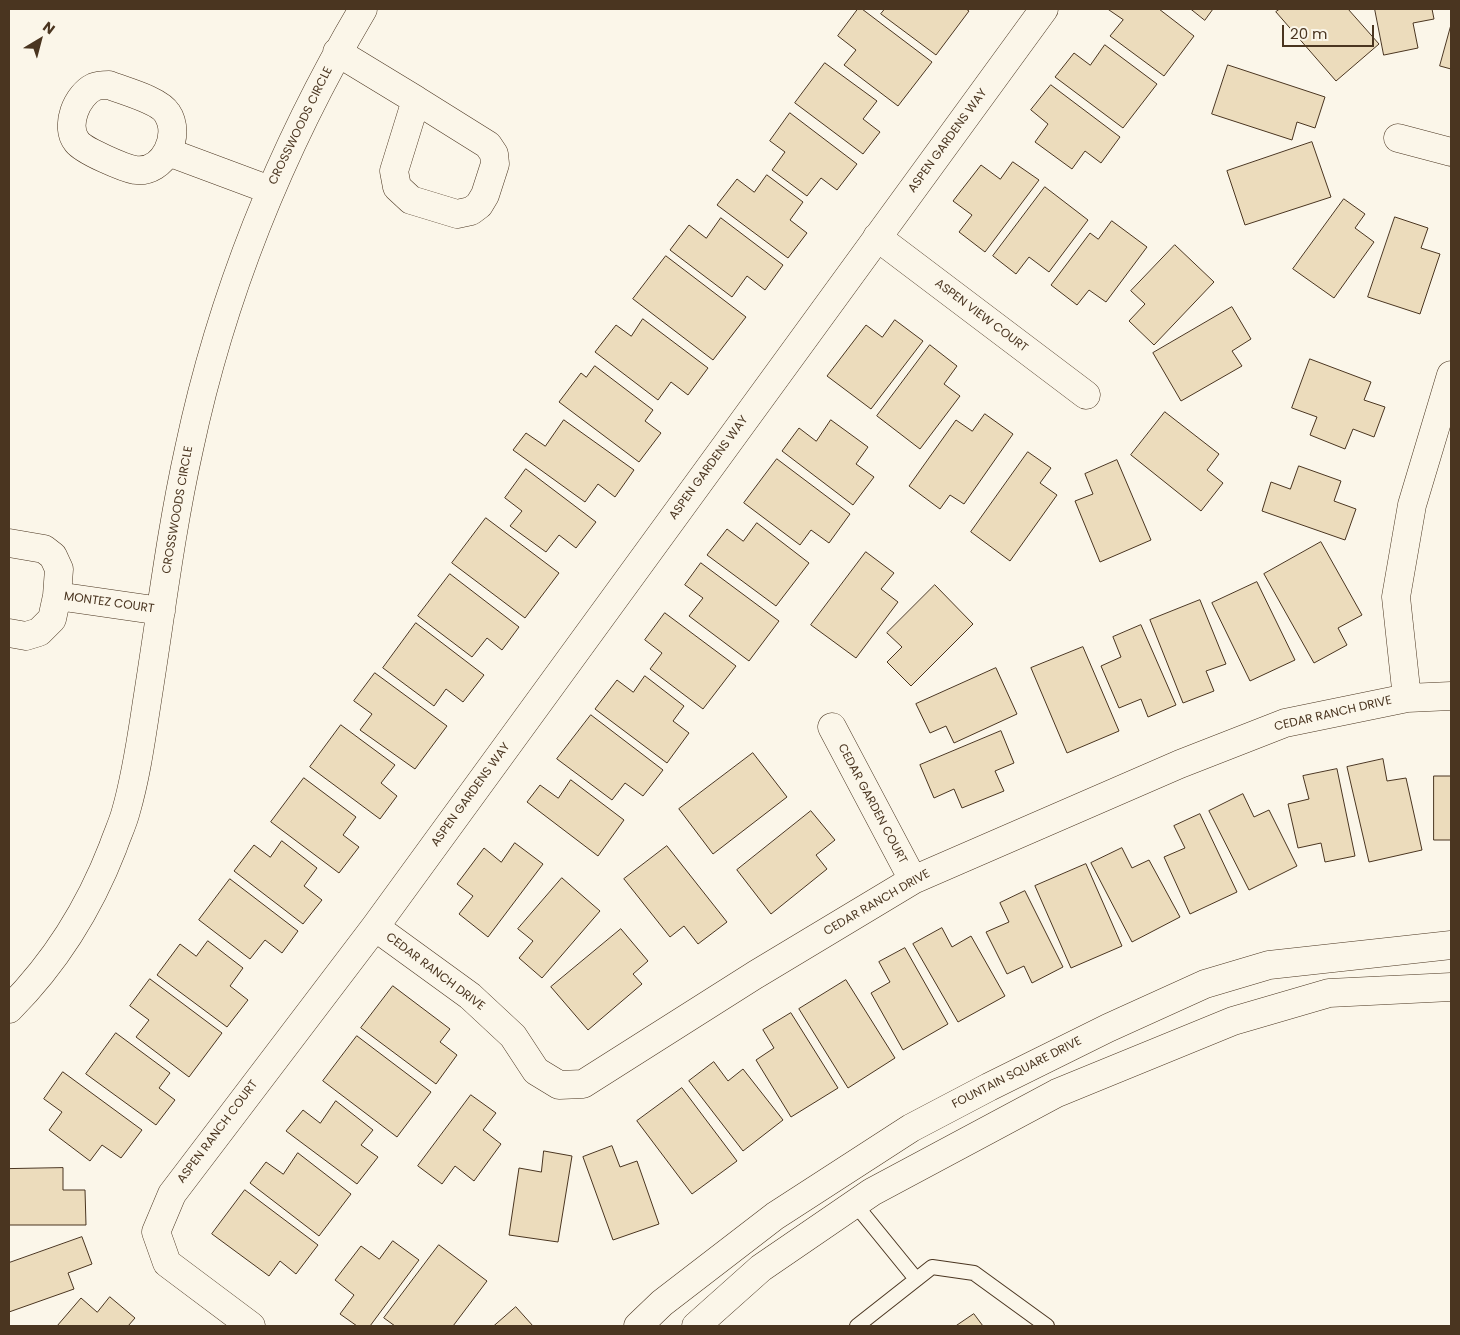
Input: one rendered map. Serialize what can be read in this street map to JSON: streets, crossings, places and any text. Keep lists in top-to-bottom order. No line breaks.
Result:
{"streets":{"street":["CROSSWOODS CIRCLE","ASPEN GARDENS WAY","ASPEN VIEW COURT","MONTEZ COURT","CEDAR RANCH DRIVE","CEDAR GARDEN COURT","FOUNTAIN SQUARE DRIVE","ASPEN RANCH COURT"]},"crossings":[["CROSSWOODS CIRCLE","MONTEZ COURT"],["ASPEN GARDENS WAY","ASPEN VIEW COURT"],["ASPEN GARDENS WAY","CEDAR RANCH DRIVE"],["ASPEN GARDENS WAY","ASPEN RANCH COURT"],["CEDAR RANCH DRIVE","CEDAR GARDEN COURT"],["CEDAR RANCH DRIVE","ASPEN RANCH COURT"]],"scale_bar":"20 m","north":"top right"}
